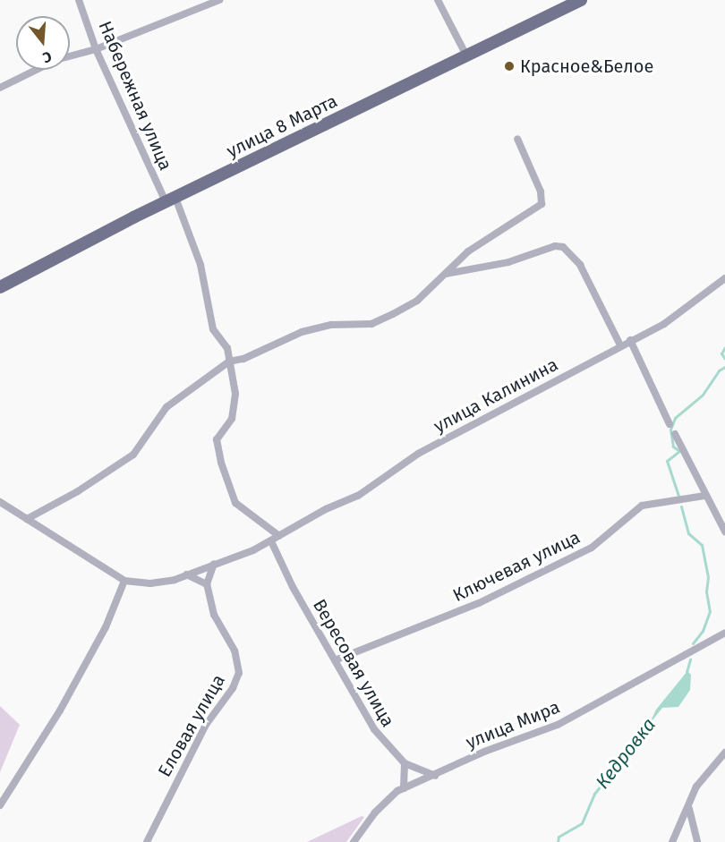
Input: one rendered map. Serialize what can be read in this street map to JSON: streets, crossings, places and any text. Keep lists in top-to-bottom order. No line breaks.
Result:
{"streets":{"main road":["улица 8 Марта"],"street":["Набережная улица","улица Калинина","Ключевая улица","Вересовая улица","улица Мира","Еловая улица"]},"crossings":[["Набережная улица","улица 8 Марта"],["улица Калинина","Вересовая улица"],["Ключевая улица","Вересовая улица"],["Вересовая улица","улица Мира"]],"water":["Кедровка"],"places":["Красное&Белое"],"north":"bottom"}
